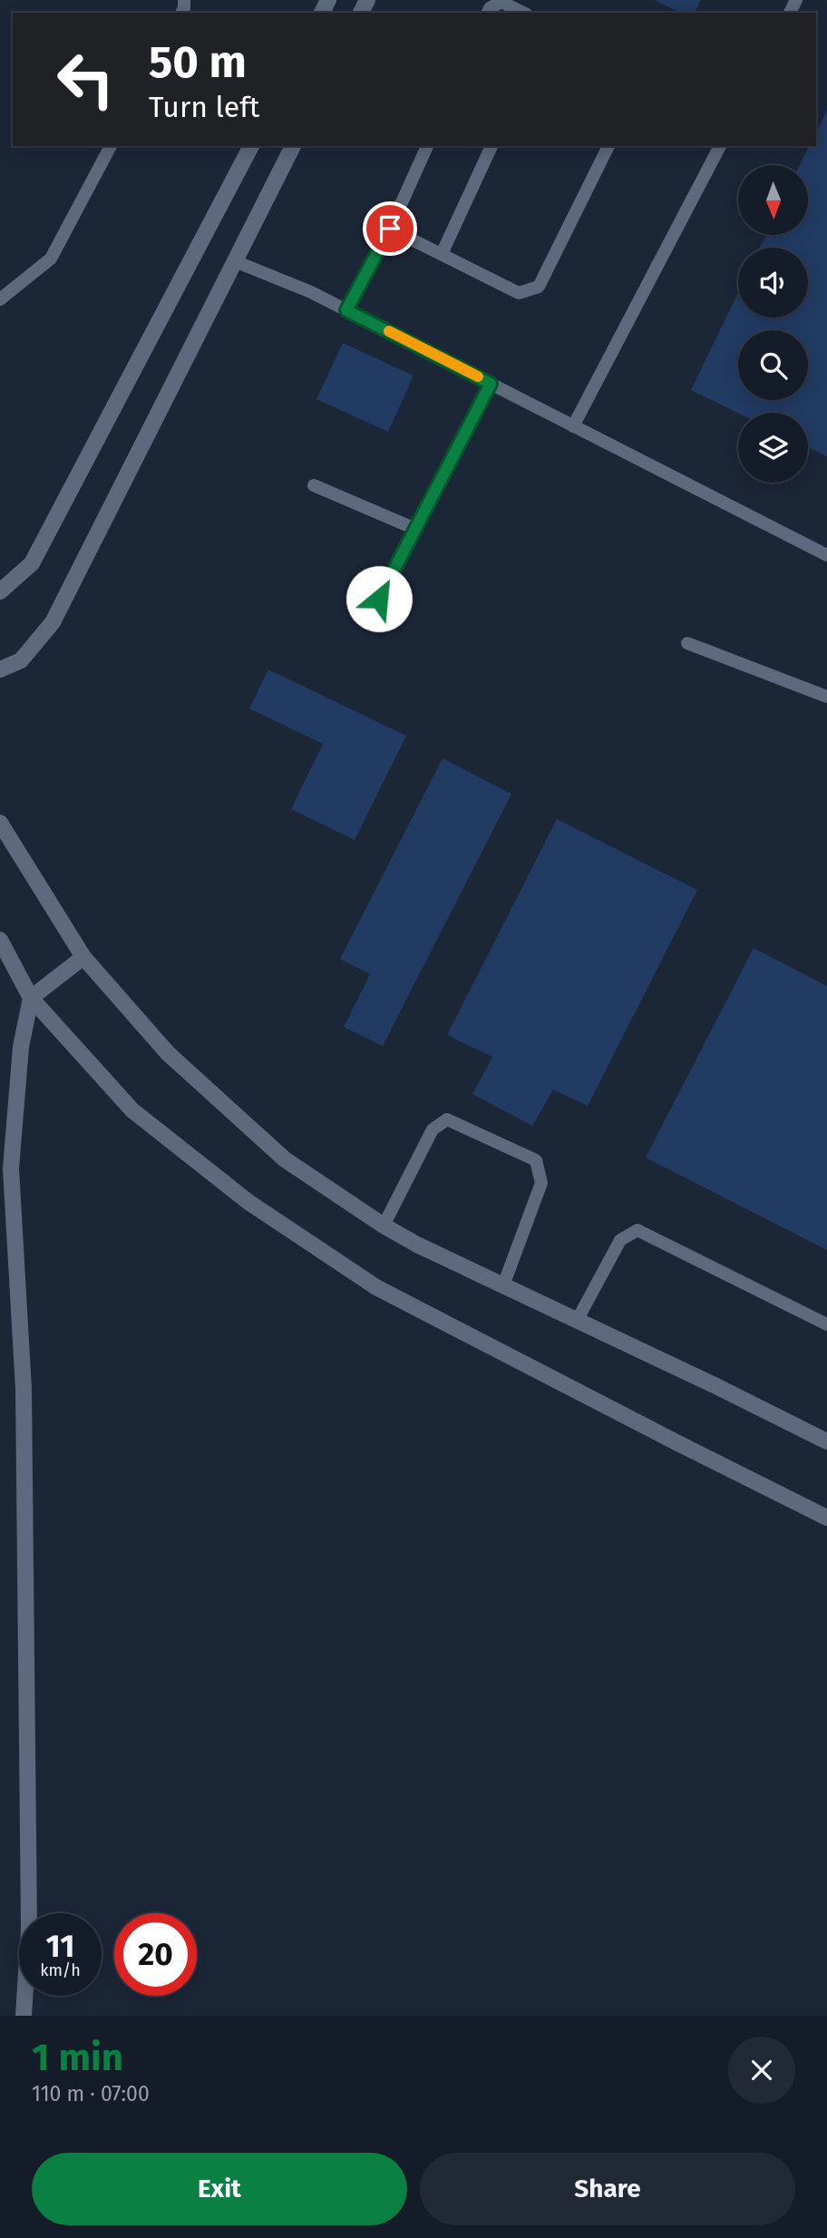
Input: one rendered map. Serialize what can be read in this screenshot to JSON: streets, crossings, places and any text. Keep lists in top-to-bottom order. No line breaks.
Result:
{"north":"bottom","page":{"turn":["50 m","Turn left"],"speed":"11 km/h","limit":"20","heading":["1 min","110 m · 07:00"],"buttons":["Exit","Share"]}}
